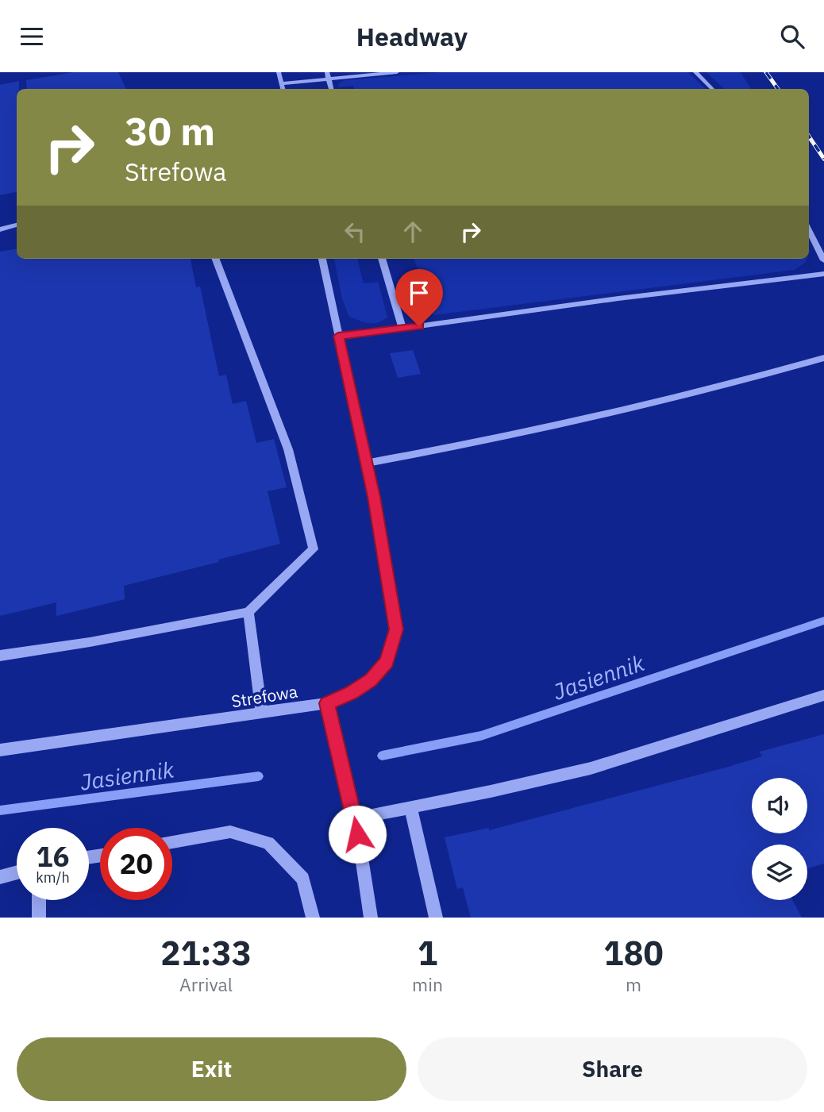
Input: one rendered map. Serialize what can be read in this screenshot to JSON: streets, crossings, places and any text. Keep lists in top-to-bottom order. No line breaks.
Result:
{"streets":{"street":["Strefowa"]},"water":["Jasiennik"],"page":{"header":"Headway","turn":["30 m","Strefowa"],"speed":"16 km/h","limit":"20","eta":["21:33","Arrival","1","min","180","m"],"buttons":["Exit","Share"]}}
